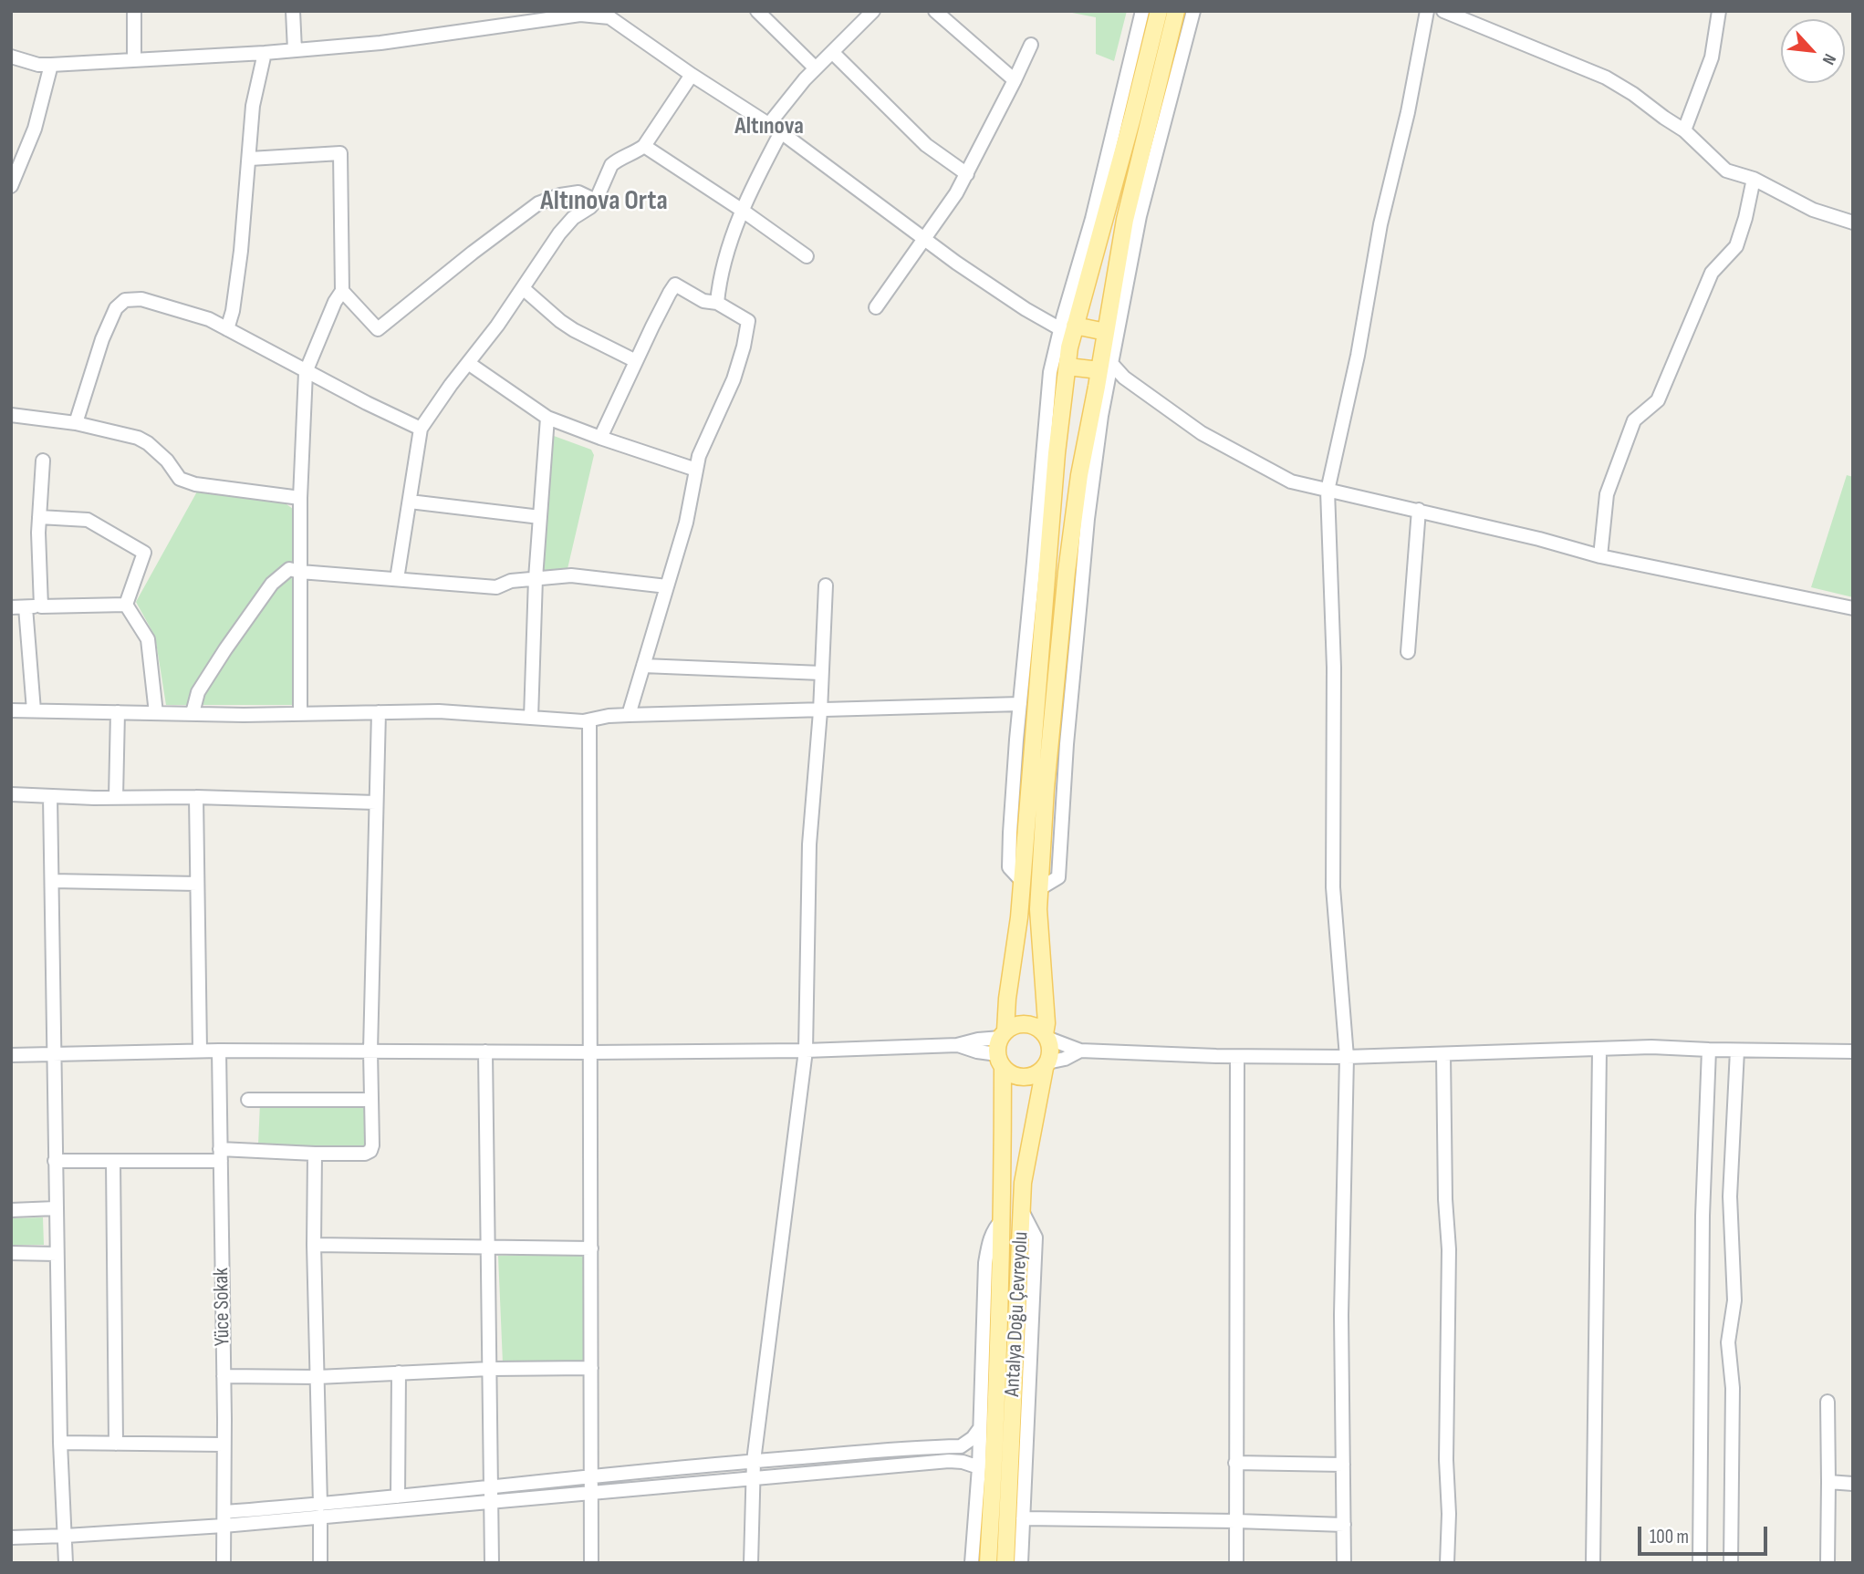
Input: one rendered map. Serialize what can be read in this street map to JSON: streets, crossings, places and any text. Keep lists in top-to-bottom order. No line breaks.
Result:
{"streets":{"main road":["Antalya Doğu Çevreyolu"],"street":["Yüce Sokak"]},"districts":["Altınova","Altınova Orta"],"scale_bar":"100 m","north":"bottom right"}
